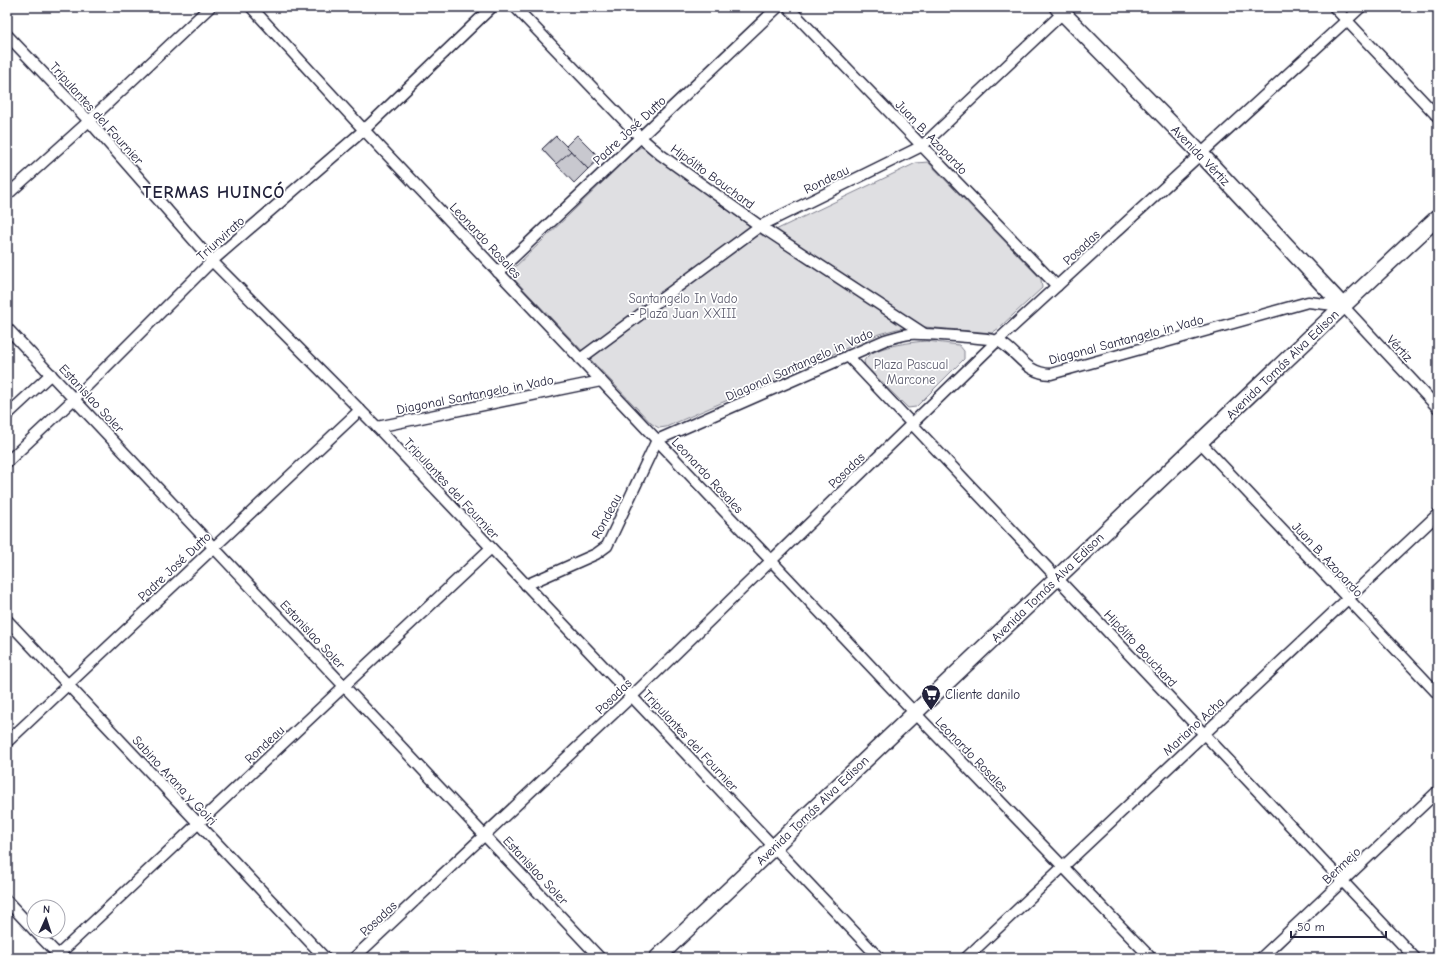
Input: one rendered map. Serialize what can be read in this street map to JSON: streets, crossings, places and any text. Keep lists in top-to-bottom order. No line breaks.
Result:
{"streets":{"main road":["Avenida Vértiz","Avenida Tomás Alva Edison"],"street":["Tripulantes del Fournier","Padre José Dutto","Juan B. Azopardo","Hipólito Bouchard","Rondeau","Triunvirato","Leonardo Rosales","Posadas","Diagonal Santangelo in Vado","Vértiz","Estanislao Soler","Mariano Acha","Sabino Arana y Goiri","Bermejo"]},"crossings":[["Tripulantes del Fournier","Padre José Dutto"],["Tripulantes del Fournier","Rondeau"],["Tripulantes del Fournier","Triunvirato"],["Tripulantes del Fournier","Posadas"],["Tripulantes del Fournier","Diagonal Santangelo in Vado"],["Tripulantes del Fournier","Avenida Tomás Alva Edison"],["Padre José Dutto","Hipólito Bouchard"],["Padre José Dutto","Leonardo Rosales"],["Padre José Dutto","Estanislao Soler"],["Padre José Dutto","Sabino Arana y Goiri"],["Juan B. Azopardo","Rondeau"],["Juan B. Azopardo","Posadas"],["Juan B. Azopardo","Avenida Tomás Alva Edison"],["Juan B. Azopardo","Mariano Acha"],["Avenida Vértiz","Rondeau"],["Avenida Vértiz","Posadas"],["Avenida Vértiz","Diagonal Santangelo in Vado"],["Avenida Vértiz","Vértiz"],["Avenida Vértiz","Avenida Tomás Alva Edison"],["Hipólito Bouchard","Rondeau"],["Hipólito Bouchard","Posadas"],["Hipólito Bouchard","Diagonal Santangelo in Vado"],["Hipólito Bouchard","Avenida Tomás Alva Edison"],["Hipólito Bouchard","Mariano Acha"],["Hipólito Bouchard","Bermejo"],["Rondeau","Leonardo Rosales"],["Rondeau","Diagonal Santangelo in Vado"],["Rondeau","Estanislao Soler"],["Rondeau","Sabino Arana y Goiri"],["Triunvirato","Leonardo Rosales"],["Triunvirato","Estanislao Soler"],["Leonardo Rosales","Posadas"],["Leonardo Rosales","Diagonal Santangelo in Vado"],["Leonardo Rosales","Avenida Tomás Alva Edison"],["Leonardo Rosales","Mariano Acha"],["Posadas","Diagonal Santangelo in Vado"],["Posadas","Estanislao Soler"],["Diagonal Santangelo in Vado","Vértiz"],["Diagonal Santangelo in Vado","Avenida Tomás Alva Edison"],["Vértiz","Avenida Tomás Alva Edison"]],"districts":["TERMAS HUINCÓ"],"parks":["Santangelo In Vado - Plaza Juan XXIII","Plaza Pascual Marcone"],"places":{"supermarket":["Cliente danilo"]},"scale_bar":"50 m","north":"top"}
